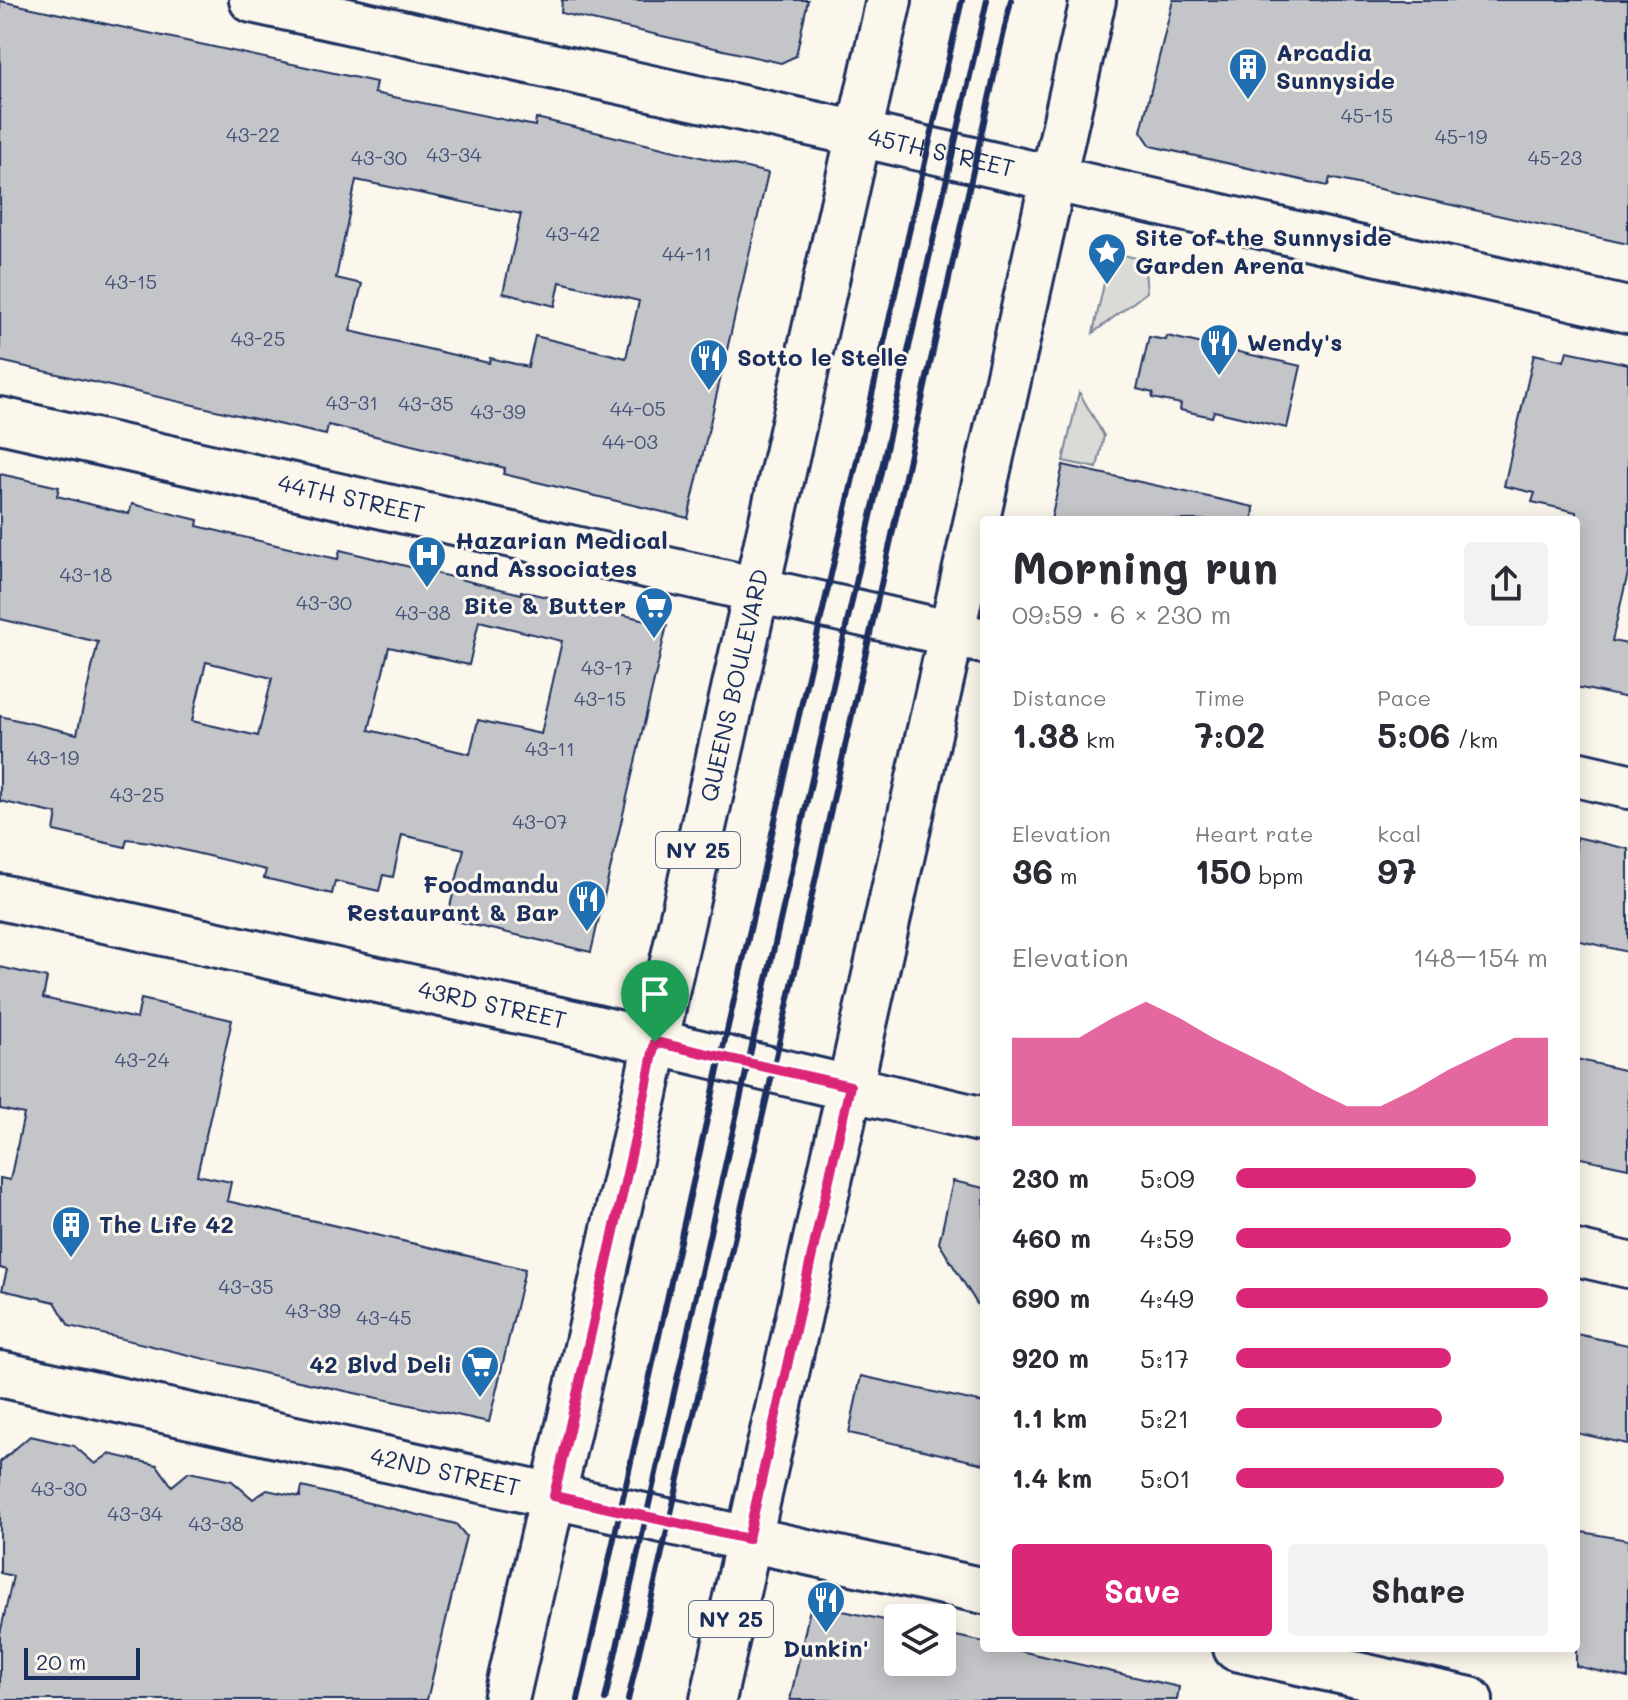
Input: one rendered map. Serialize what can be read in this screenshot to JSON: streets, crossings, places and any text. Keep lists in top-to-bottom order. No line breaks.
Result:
{"streets":{"street":["45TH STREET","44TH STREET","QUEENS BOULEVARD","NY 25","43RD STREET","42ND STREET"]},"crossings":[["45TH STREET","QUEENS BOULEVARD"],["45TH STREET","NY 25"],["44TH STREET","QUEENS BOULEVARD"],["44TH STREET","NY 25"],["QUEENS BOULEVARD","43RD STREET"],["QUEENS BOULEVARD","42ND STREET"],["NY 25","43RD STREET"],["NY 25","42ND STREET"]],"places":{"building":["Arcadia Sunnyside","The Life 42"],"place":["Site of the Sunnyside Garden Arena"],"restaurant":["Wendy's","Sotto le Stelle","Foodmandu Restaurant & Bar","Dunkin'"],"hospital":["Hazarian Medical and Associates"],"supermarket":["Bite & Butter","42 Blvd Deli"]},"house_numbers":["45-15","43-22","45-19","43-34","43-30","45-23","43-42","44-11","43-15","43-25","43-31","43-35","44-05","43-39","44-03","43-18","43-30","43-38","43-17","43-15","43-11","43-19","43-25","43-07","43-24","43-35","43-39","43-45","43-30","43-34","43-38"],"scale_bar":"20 m","page":{"heading":["Morning run","09:59 · 6 × 230 m"],"stats":[["Distance","1.38 km"],["Time","7:02"],["Pace","5:06 /km"],["Elevation","36 m"],["Heart rate","150 bpm"],["kcal","97"]],"chart":["Elevation","148–154 m"],"list":[{"name":"230 m","note":"5:09"},{"name":"460 m","note":"4:59"},{"name":"690 m","note":"4:49"},{"name":"920 m","note":"5:17"},{"name":"1.1 km","note":"5:21"},{"name":"1.4 km","note":"5:01"}],"buttons":["Save","Share"],"scale":"20 m"}}
